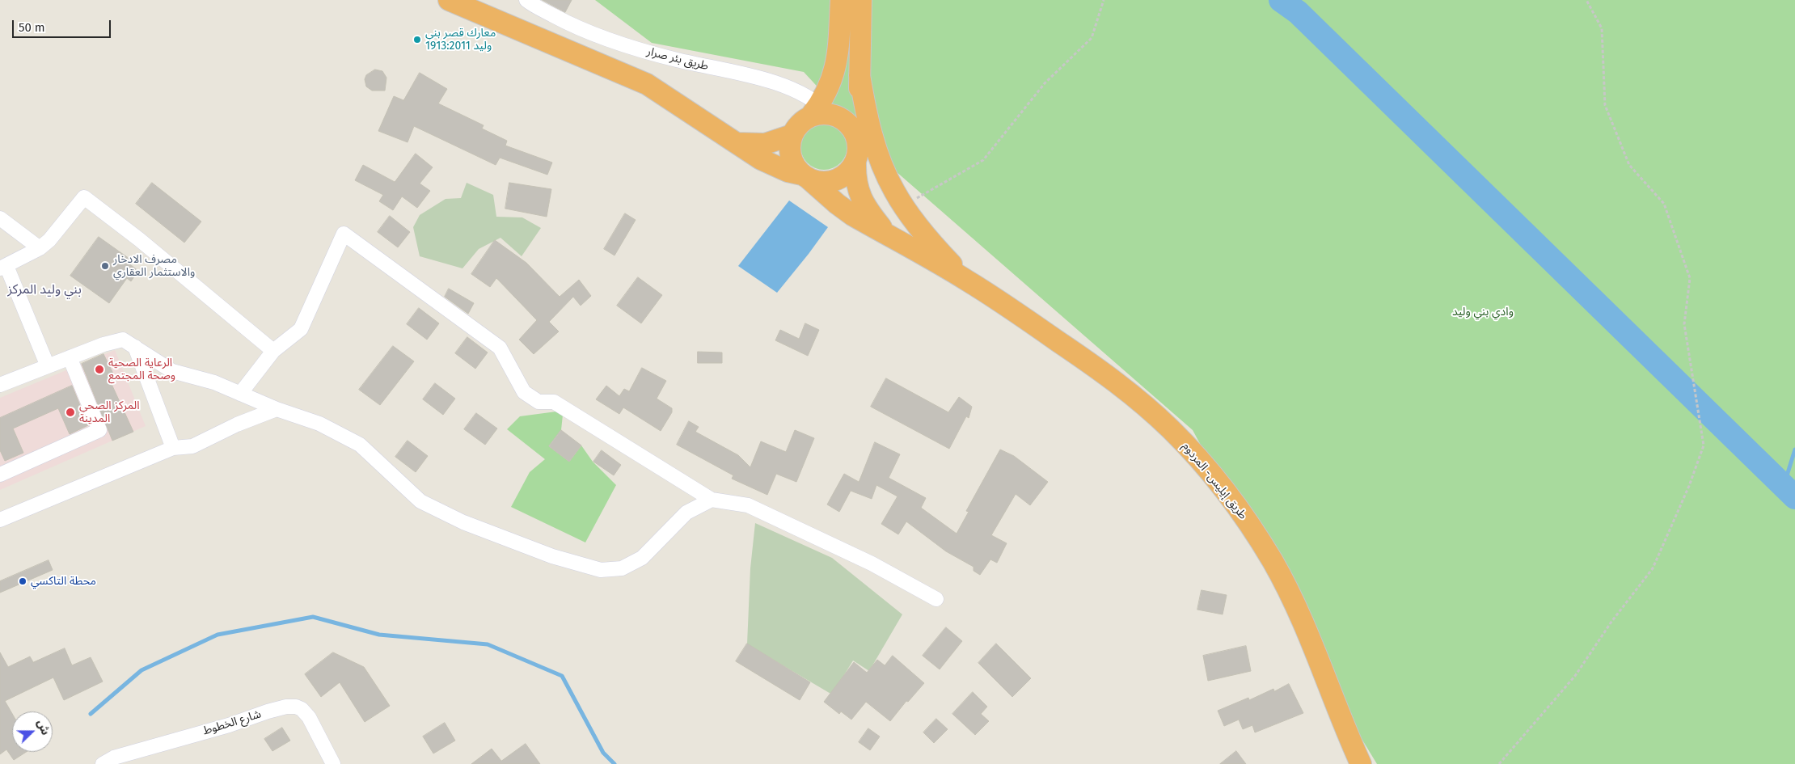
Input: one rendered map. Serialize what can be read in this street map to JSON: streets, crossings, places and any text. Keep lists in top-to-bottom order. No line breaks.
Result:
{"streets":{"highway":["طريق إيليس- المردوم"],"street":["طريق بئر صرار","شارع الخطوط"]},"districts":["بني وليد المركز"],"parks":["وادي بني وليد"],"places":["معارك قصر بني وليد 1913:2011","مصرف الادخار والاستثمار العقاري","الرعاية الصحية وصحة المجتمع","المركز الصحي المدينة","محطة التاكسي"],"scale_bar":"50 m","north":"right"}
